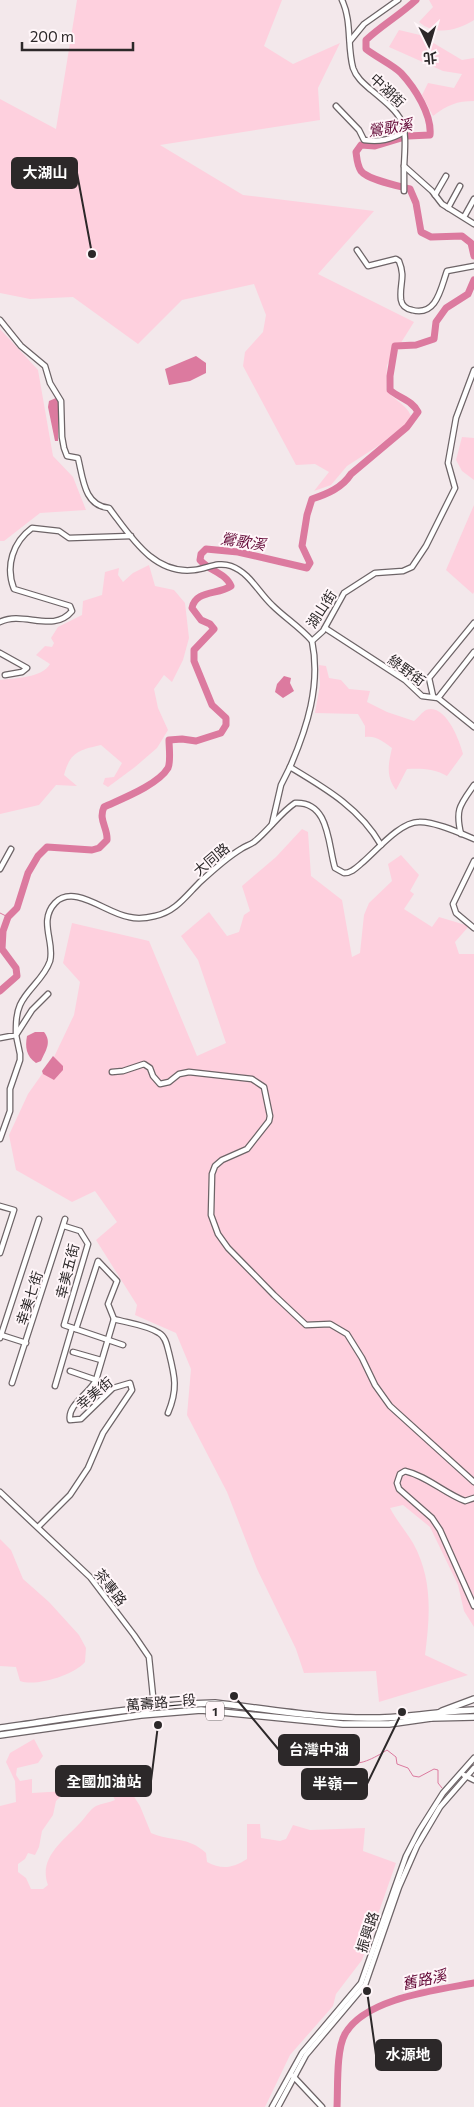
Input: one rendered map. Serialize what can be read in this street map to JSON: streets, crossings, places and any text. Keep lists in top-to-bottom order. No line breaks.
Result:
{"streets":{"main road":["萬壽路二段","1"],"street":["中湖街","湖山街","綠野街","大同路","幸美五街","幸美七街","幸美街","茶專路","振興路"]},"crossings":[["湖山街","綠野街"],["湖山街","大同路"],["幸美五街","幸美七街"],["幸美街","茶專路"],["茶專路","萬壽路二段"],["萬壽路二段","1"]],"water":["鶯歌溪","舊路溪"],"places":["大湖山","台灣中油","半嶺一","全國加油站","水源地"],"scale_bar":"200 m","north":"bottom"}
